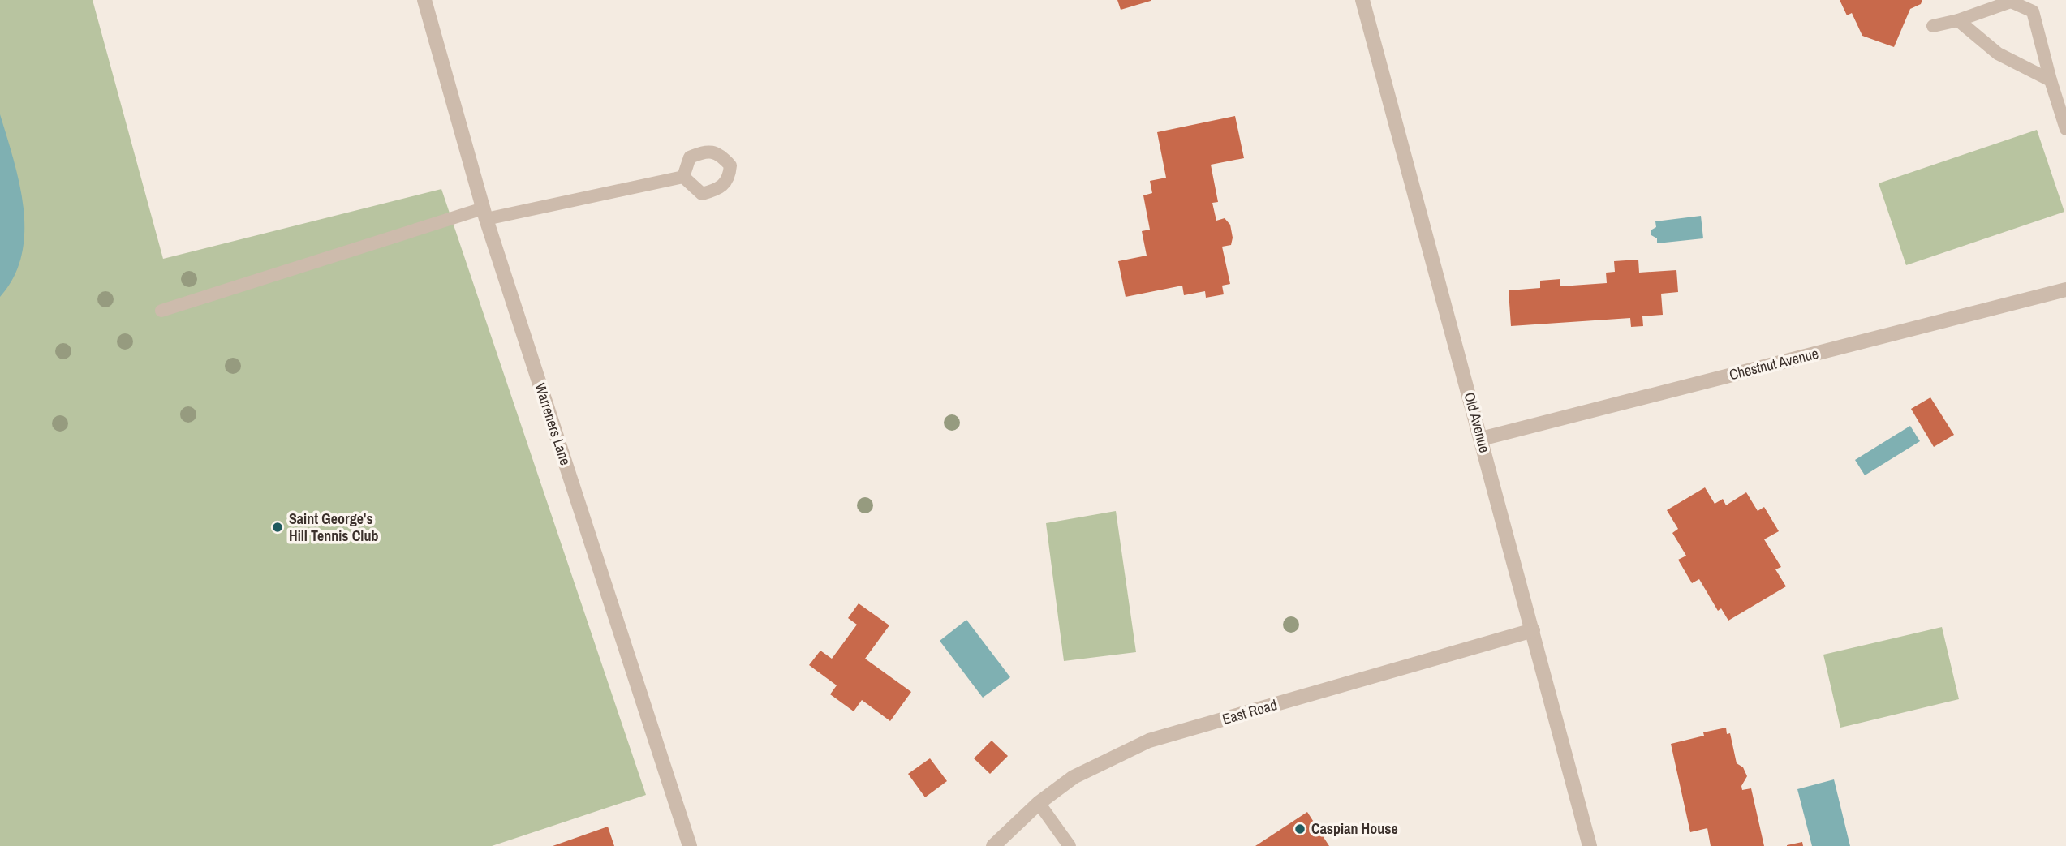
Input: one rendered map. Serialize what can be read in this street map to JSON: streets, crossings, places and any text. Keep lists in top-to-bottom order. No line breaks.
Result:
{"streets":{"street":["Chestnut Avenue","Old Avenue","Warreners Lane","East Road"]},"crossings":[["Chestnut Avenue","Old Avenue"],["Old Avenue","East Road"]],"places":["Saint George's Hill Tennis Club","Caspian House"]}
